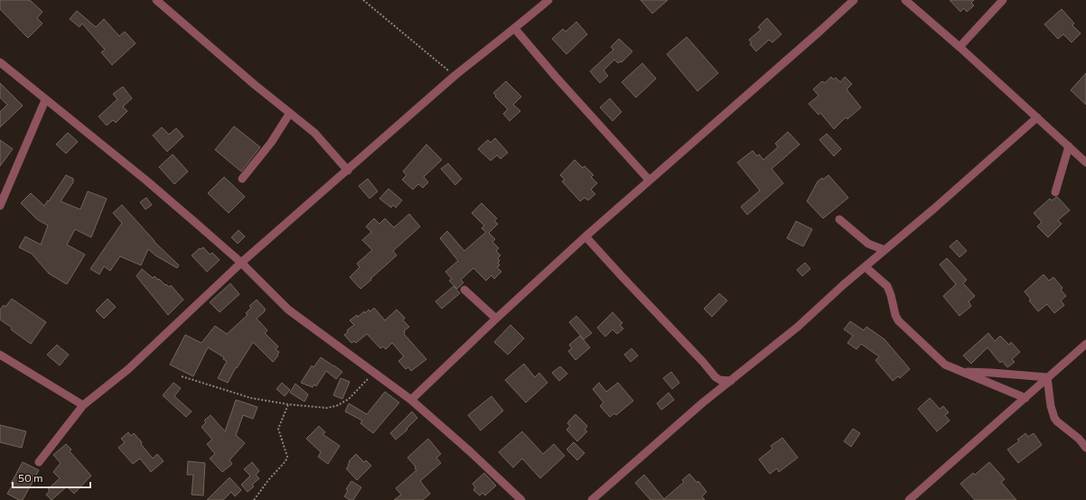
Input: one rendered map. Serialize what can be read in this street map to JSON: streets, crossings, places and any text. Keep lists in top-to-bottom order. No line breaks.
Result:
{"scale_bar":"50 m"}
